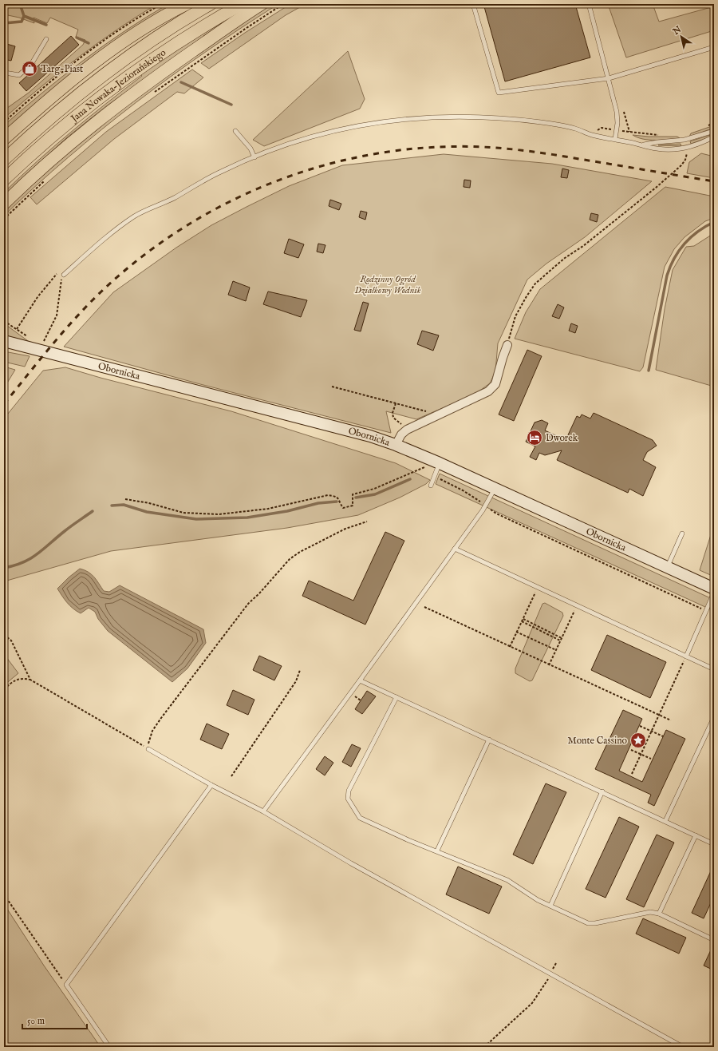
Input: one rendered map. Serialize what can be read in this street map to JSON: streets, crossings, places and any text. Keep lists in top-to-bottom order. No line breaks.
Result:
{"streets":{"main road":["Jana Nowaka-Jeziorańskiego","Obornicka"]},"parks":["Rodzinny Ogród Działkowy Wodnik"],"places":{"shop":["Targ-Piast"],"hotel":["Dworek"],"place":["Monte Cassino"]},"scale_bar":"50 m","north":"top left"}
